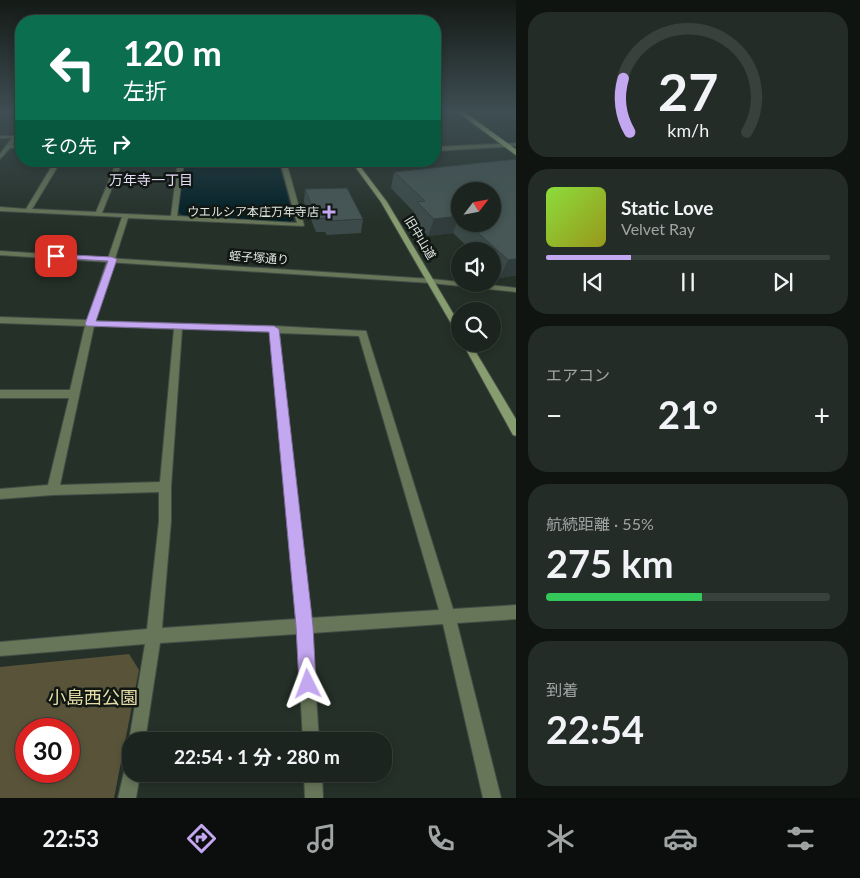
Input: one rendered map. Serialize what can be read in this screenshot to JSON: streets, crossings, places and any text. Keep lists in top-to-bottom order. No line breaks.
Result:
{"streets":{"main road":["旧中山道"],"street":["蛭子塚通り"]},"crossings":[["旧中山道","蛭子塚通り"]],"districts":["万年寺一丁目"],"parks":["小島西公園"],"places":{"health":["ウエルシア本庄万年寺店"]},"north":"top right","page":{"turn":["120 m","左折"],"then":"その先","song":["Static Love","Velvet Ray"],"tile":["エアコン",["航続距離 · 55%","275 km"],["到着","22:54"]],"heat":["−","21°","+"],"limit":"30","trip":"22:54 · 1 分 · 280 m","tabs":"22:53","gauge":["27","km/h"]}}
